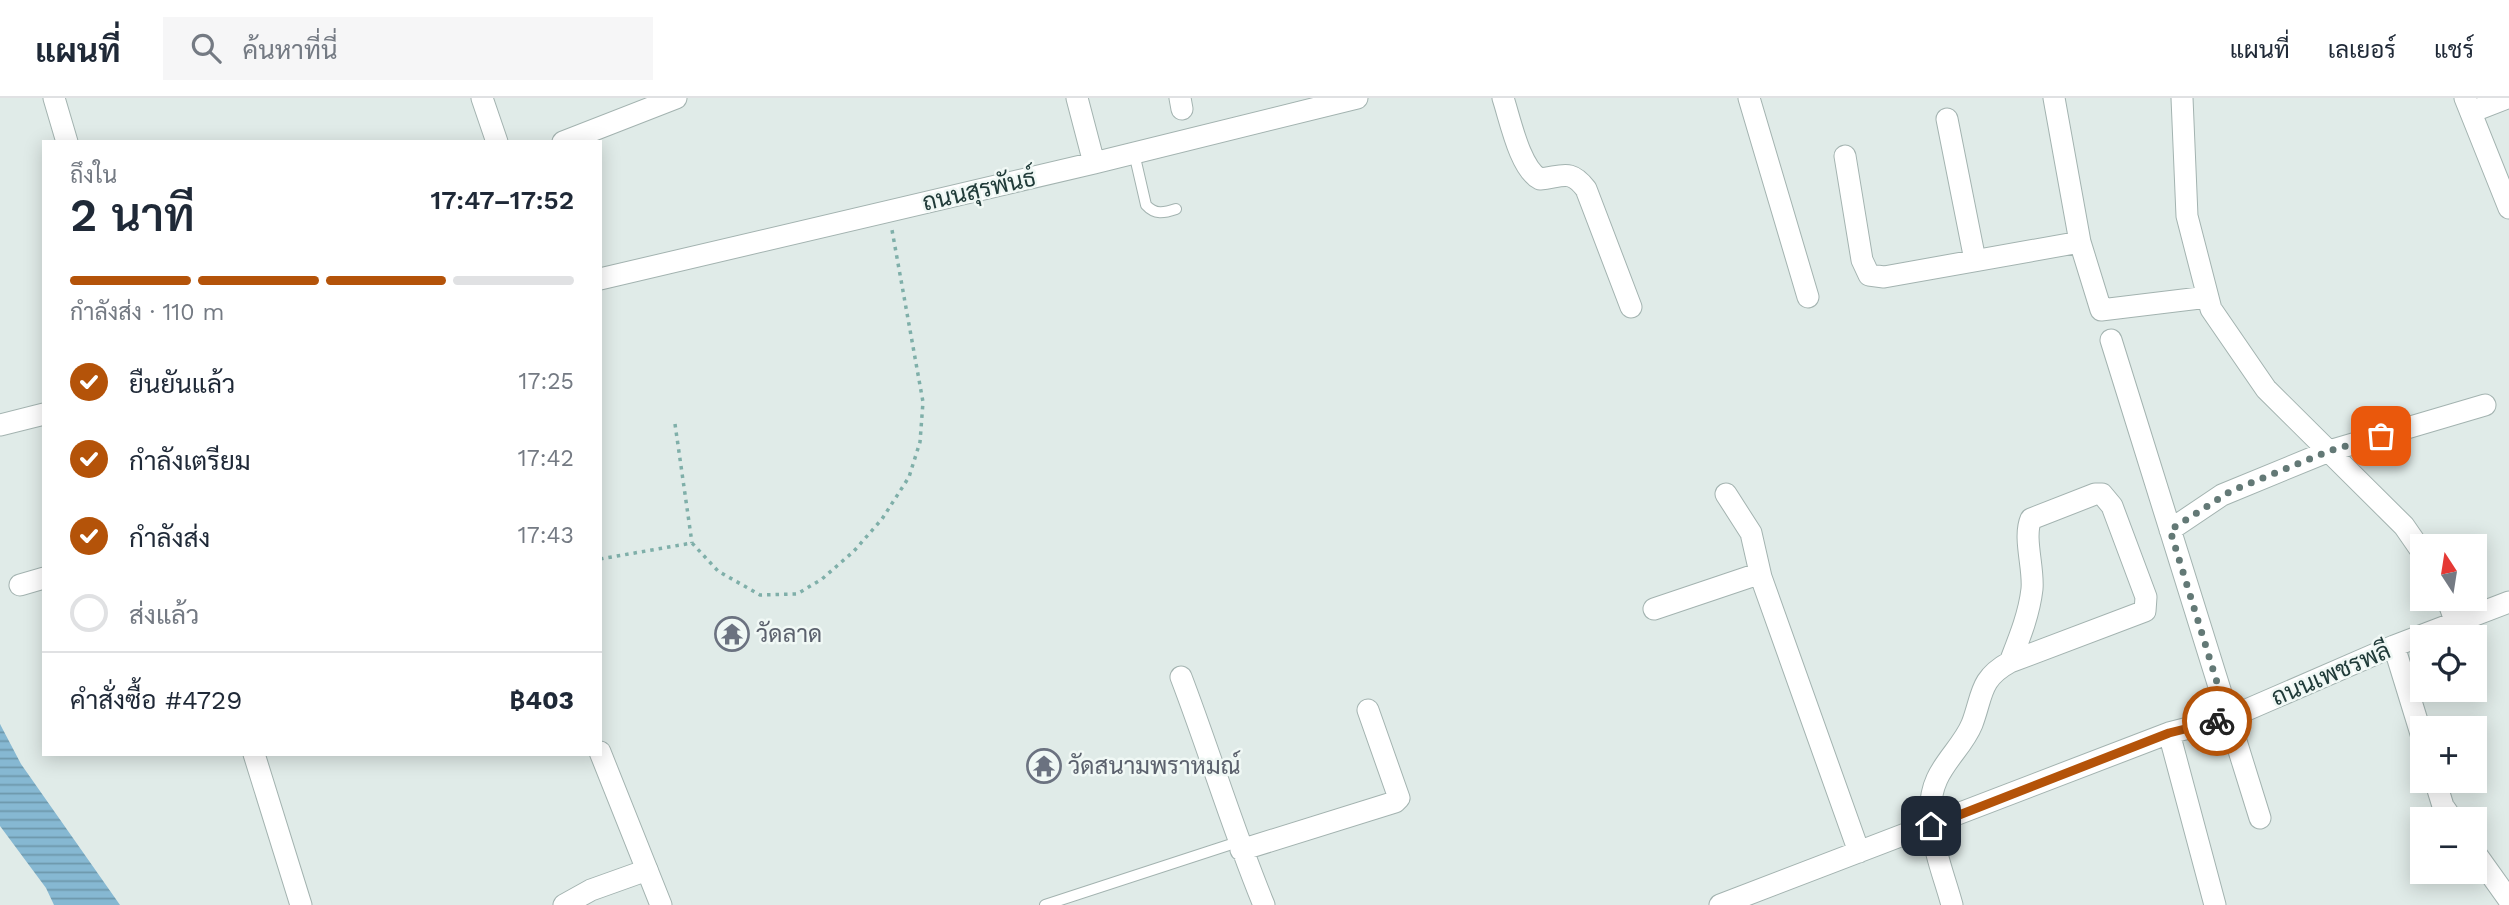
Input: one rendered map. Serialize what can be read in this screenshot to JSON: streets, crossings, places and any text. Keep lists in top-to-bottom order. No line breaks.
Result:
{"streets":{"street":["ถนนสุรพันธ์","ถนนเพชรพลี"]},"places":{"temple":["วัดลาด","วัดสนามพราหมณ์"]},"north":"top","page":{"header":"แผนที่","search":"ค้นหาที่นี่","nav":["แผนที่","เลเยอร์","แชร์"],"heading":["2 นาที","ถึงใน","17:47–17:52"],"panel":["คำสั่งซื้อ #4729","฿403"],"bar":"กำลังส่ง · 110 m","list":[["ยืนยันแล้ว","17:25"],["กำลังเตรียม","17:42"],["กำลังส่ง","17:43"],"ส่งแล้ว"],"map_buttons":["+","−"]}}
